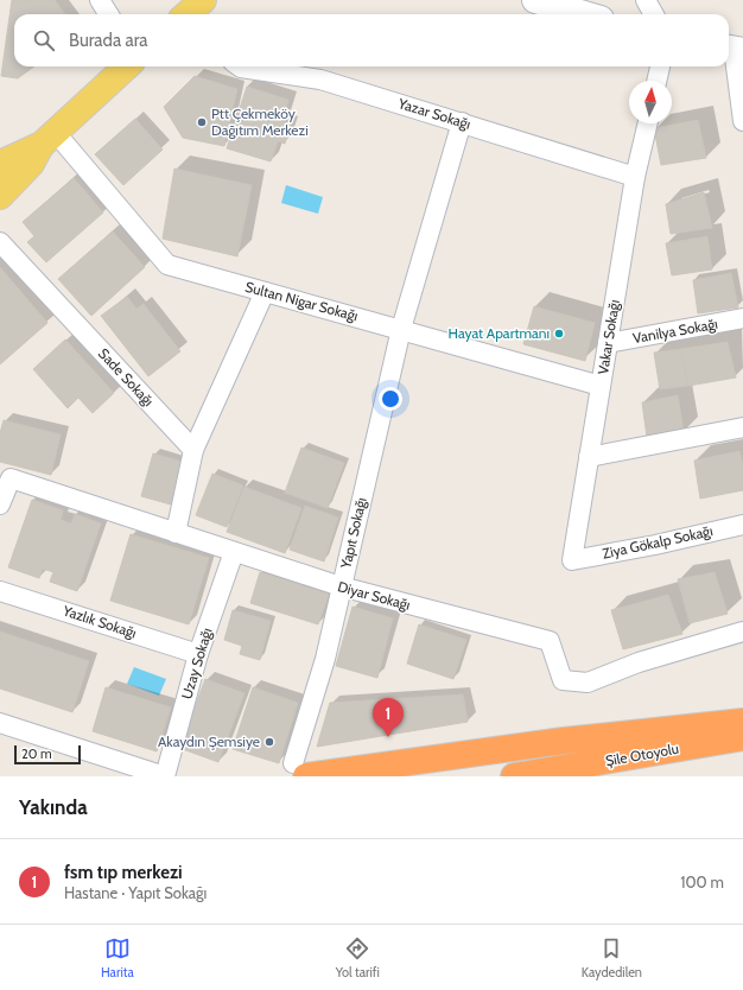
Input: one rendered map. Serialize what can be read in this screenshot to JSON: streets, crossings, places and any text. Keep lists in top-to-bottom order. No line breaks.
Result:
{"streets":{"highway":["Şile Otoyolu"],"street":["Yazar Sokağı","Sultan Nigar Sokağı","Vanilya Sokağı","Vakar Sokağı","Sade Sokağı","Yapıt Sokağı","Ziya Gökalp Sokağı","Diyar Sokağı","Yazlık Sokağı","Uzay Sokağı"]},"crossings":[["Yazar Sokağı","Vakar Sokağı"],["Yazar Sokağı","Yapıt Sokağı"],["Sultan Nigar Sokağı","Vakar Sokağı"],["Sultan Nigar Sokağı","Yapıt Sokağı"],["Vanilya Sokağı","Vakar Sokağı"],["Vakar Sokağı","Ziya Gökalp Sokağı"],["Yapıt Sokağı","Diyar Sokağı"],["Diyar Sokağı","Uzay Sokağı"],["Yazlık Sokağı","Uzay Sokağı"]],"places":["Ptt Çekmeköy Dağıtım Merkezi","Hayat Apartmanı","Akaydın Şemsiye"],"scale_bar":"20 m","north":"top","page":{"search":"Burada ara","pins":"1","scale":"20 m","heading":"Yakında","list":[{"mark":"1","name":"fsm tıp merkezi","note":"Hastane · Yapıt Sokağı","value":"100 m"}],"nav":["Harita","Yol tarifi","Kaydedilen"]}}
